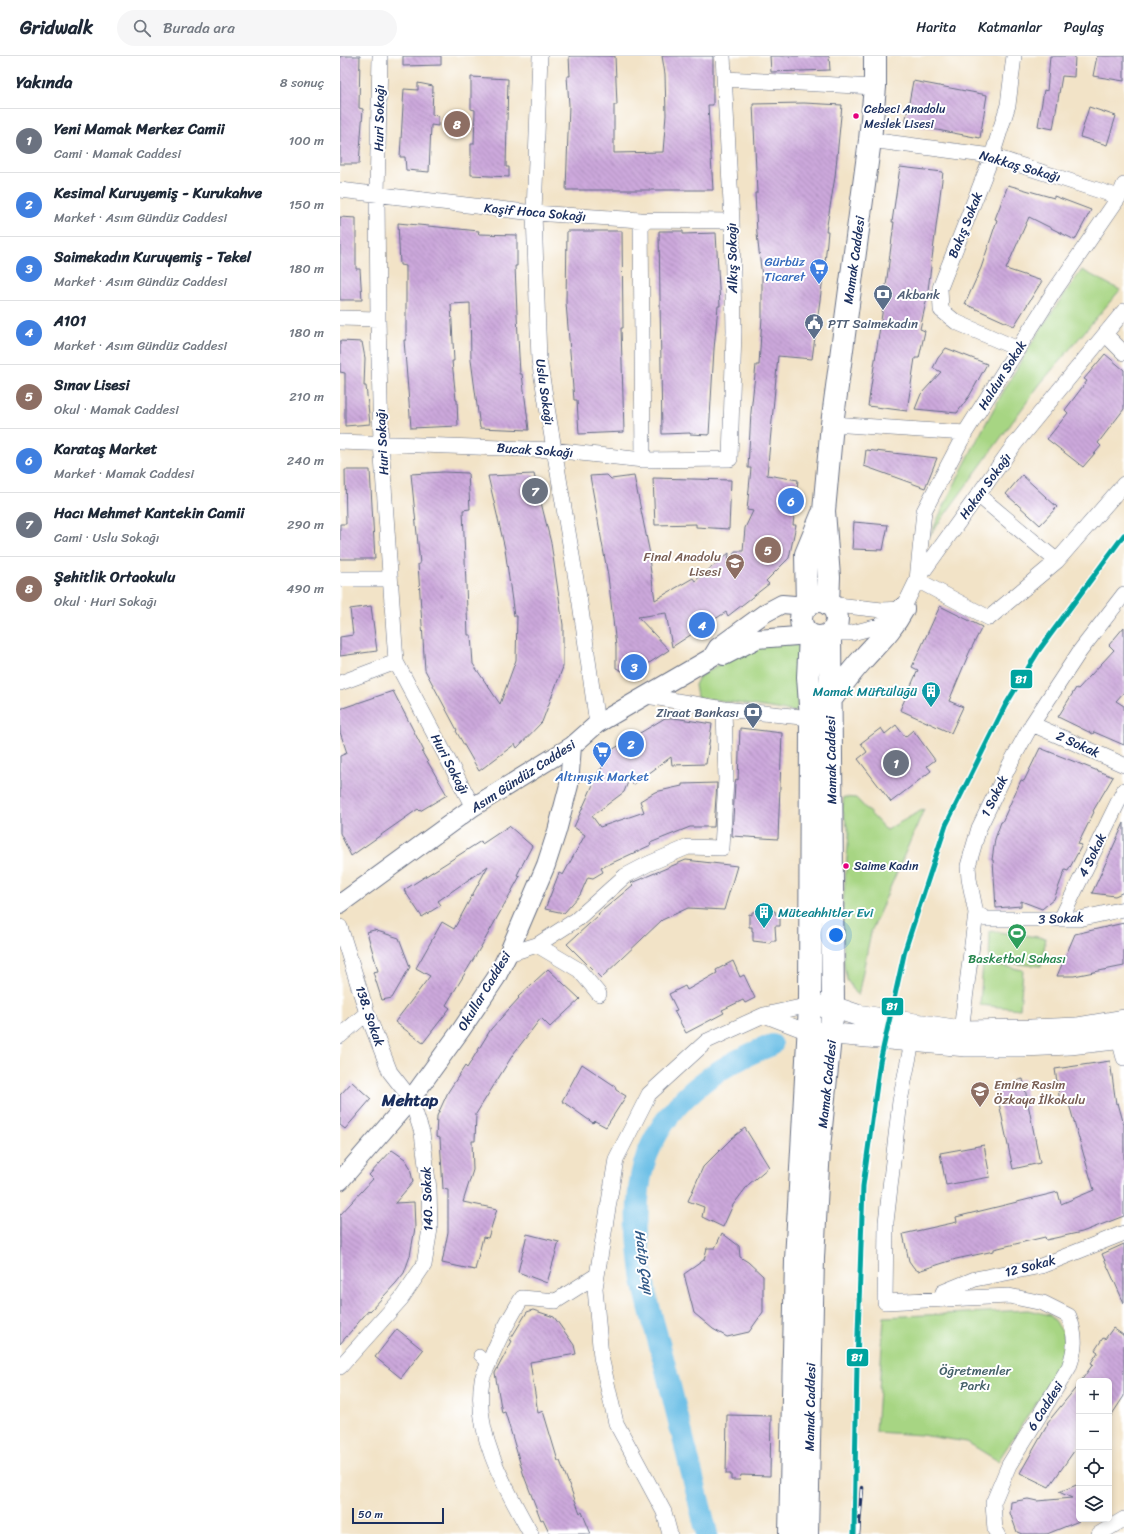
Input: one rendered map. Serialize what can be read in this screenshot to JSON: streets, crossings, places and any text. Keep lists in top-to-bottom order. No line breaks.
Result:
{"streets":{"main road":["Mamak Caddesi"],"street":["Huri Sokağı","Nakkaş Sokağı","Kaşif Hoca Sokağı","Bakış Sokak","Alkış Sokağı","Haldun Sokak","Uslu Sokağı","Bucak Sokağı","Hakan Sokağı","2 Sokak","Asım Gündüz Caddesi","1 Sokak","4 Sokak","3 Sokak","Okullar Caddesi","138. Sokak","140. Sokak","12 Sokak","6 Caddesi"]},"crossings":[["Huri Sokağı","Kaşif Hoca Sokağı"],["Huri Sokağı","Bucak Sokağı"],["Huri Sokağı","Asım Gündüz Caddesi"],["Nakkaş Sokağı","Bakış Sokak"],["Nakkaş Sokağı","Mamak Caddesi"],["Nakkaş Sokağı","Haldun Sokak"],["Kaşif Hoca Sokağı","Alkış Sokağı"],["Kaşif Hoca Sokağı","Uslu Sokağı"],["Bakış Sokak","Haldun Sokak"],["Alkış Sokağı","Bucak Sokağı"],["Mamak Caddesi","Asım Gündüz Caddesi"],["Haldun Sokak","Hakan Sokağı"],["Uslu Sokağı","Bucak Sokağı"],["Uslu Sokağı","Asım Gündüz Caddesi"],["2 Sokak","1 Sokak"],["Asım Gündüz Caddesi","Okullar Caddesi"],["1 Sokak","3 Sokak"],["4 Sokak","3 Sokak"],["Okullar Caddesi","138. Sokak"],["Okullar Caddesi","140. Sokak"],["138. Sokak","140. Sokak"],["12 Sokak","6 Caddesi"]],"districts":["Mehtap"],"water":["Hatip Çayı"],"parks":["Öğretmenler Parkı"],"places":{"other":["Cebeci Anadolu Meslek Lisesi","Saime Kadın"],"supermarket":["Gürbüz Ticaret","Altınışık Market"],"bank":["Akbank","Ziraat Bankası"],"public building":["PTT Saimekadın"],"school or university":["Final Anadolu Lisesi","Emine Rasim Özkaya İlkokulu"],"building":["Mamak Müftülüğü","Müteahhitler Evi"],"sports":["Basketbol Sahası"]},"lines":["transit line B1"],"scale_bar":"50 m","page":{"header":"Gridwalk","search":"Burada ara","nav":["Harita","Katmanlar","Paylaş"],"heading":["Yakında","8 sonuç"],"list":[{"mark":"1","name":"Yeni Mamak Merkez Camii","note":"Cami · Mamak Caddesi","value":"100 m"},{"mark":"2","name":"Kesimal Kuruyemiş - Kurukahve","note":"Market · Asım Gündüz Caddesi","value":"150 m"},{"mark":"3","name":"Saimekadın Kuruyemiş - Tekel","note":"Market · Asım Gündüz Caddesi","value":"180 m"},{"mark":"4","name":"A101","note":"Market · Asım Gündüz Caddesi","value":"180 m"},{"mark":"5","name":"Sınav Lisesi","note":"Okul · Mamak Caddesi","value":"210 m"},{"mark":"6","name":"Karataş Market","note":"Market · Mamak Caddesi","value":"240 m"},{"mark":"7","name":"Hacı Mehmet Kantekin Camii","note":"Cami · Uslu Sokağı","value":"290 m"},{"mark":"8","name":"Şehitlik Ortaokulu","note":"Okul · Huri Sokağı","value":"490 m"}],"pins":["8","7","6","5","4","3","2","1"],"map_buttons":["+","−"],"scale":"50 m"}}
